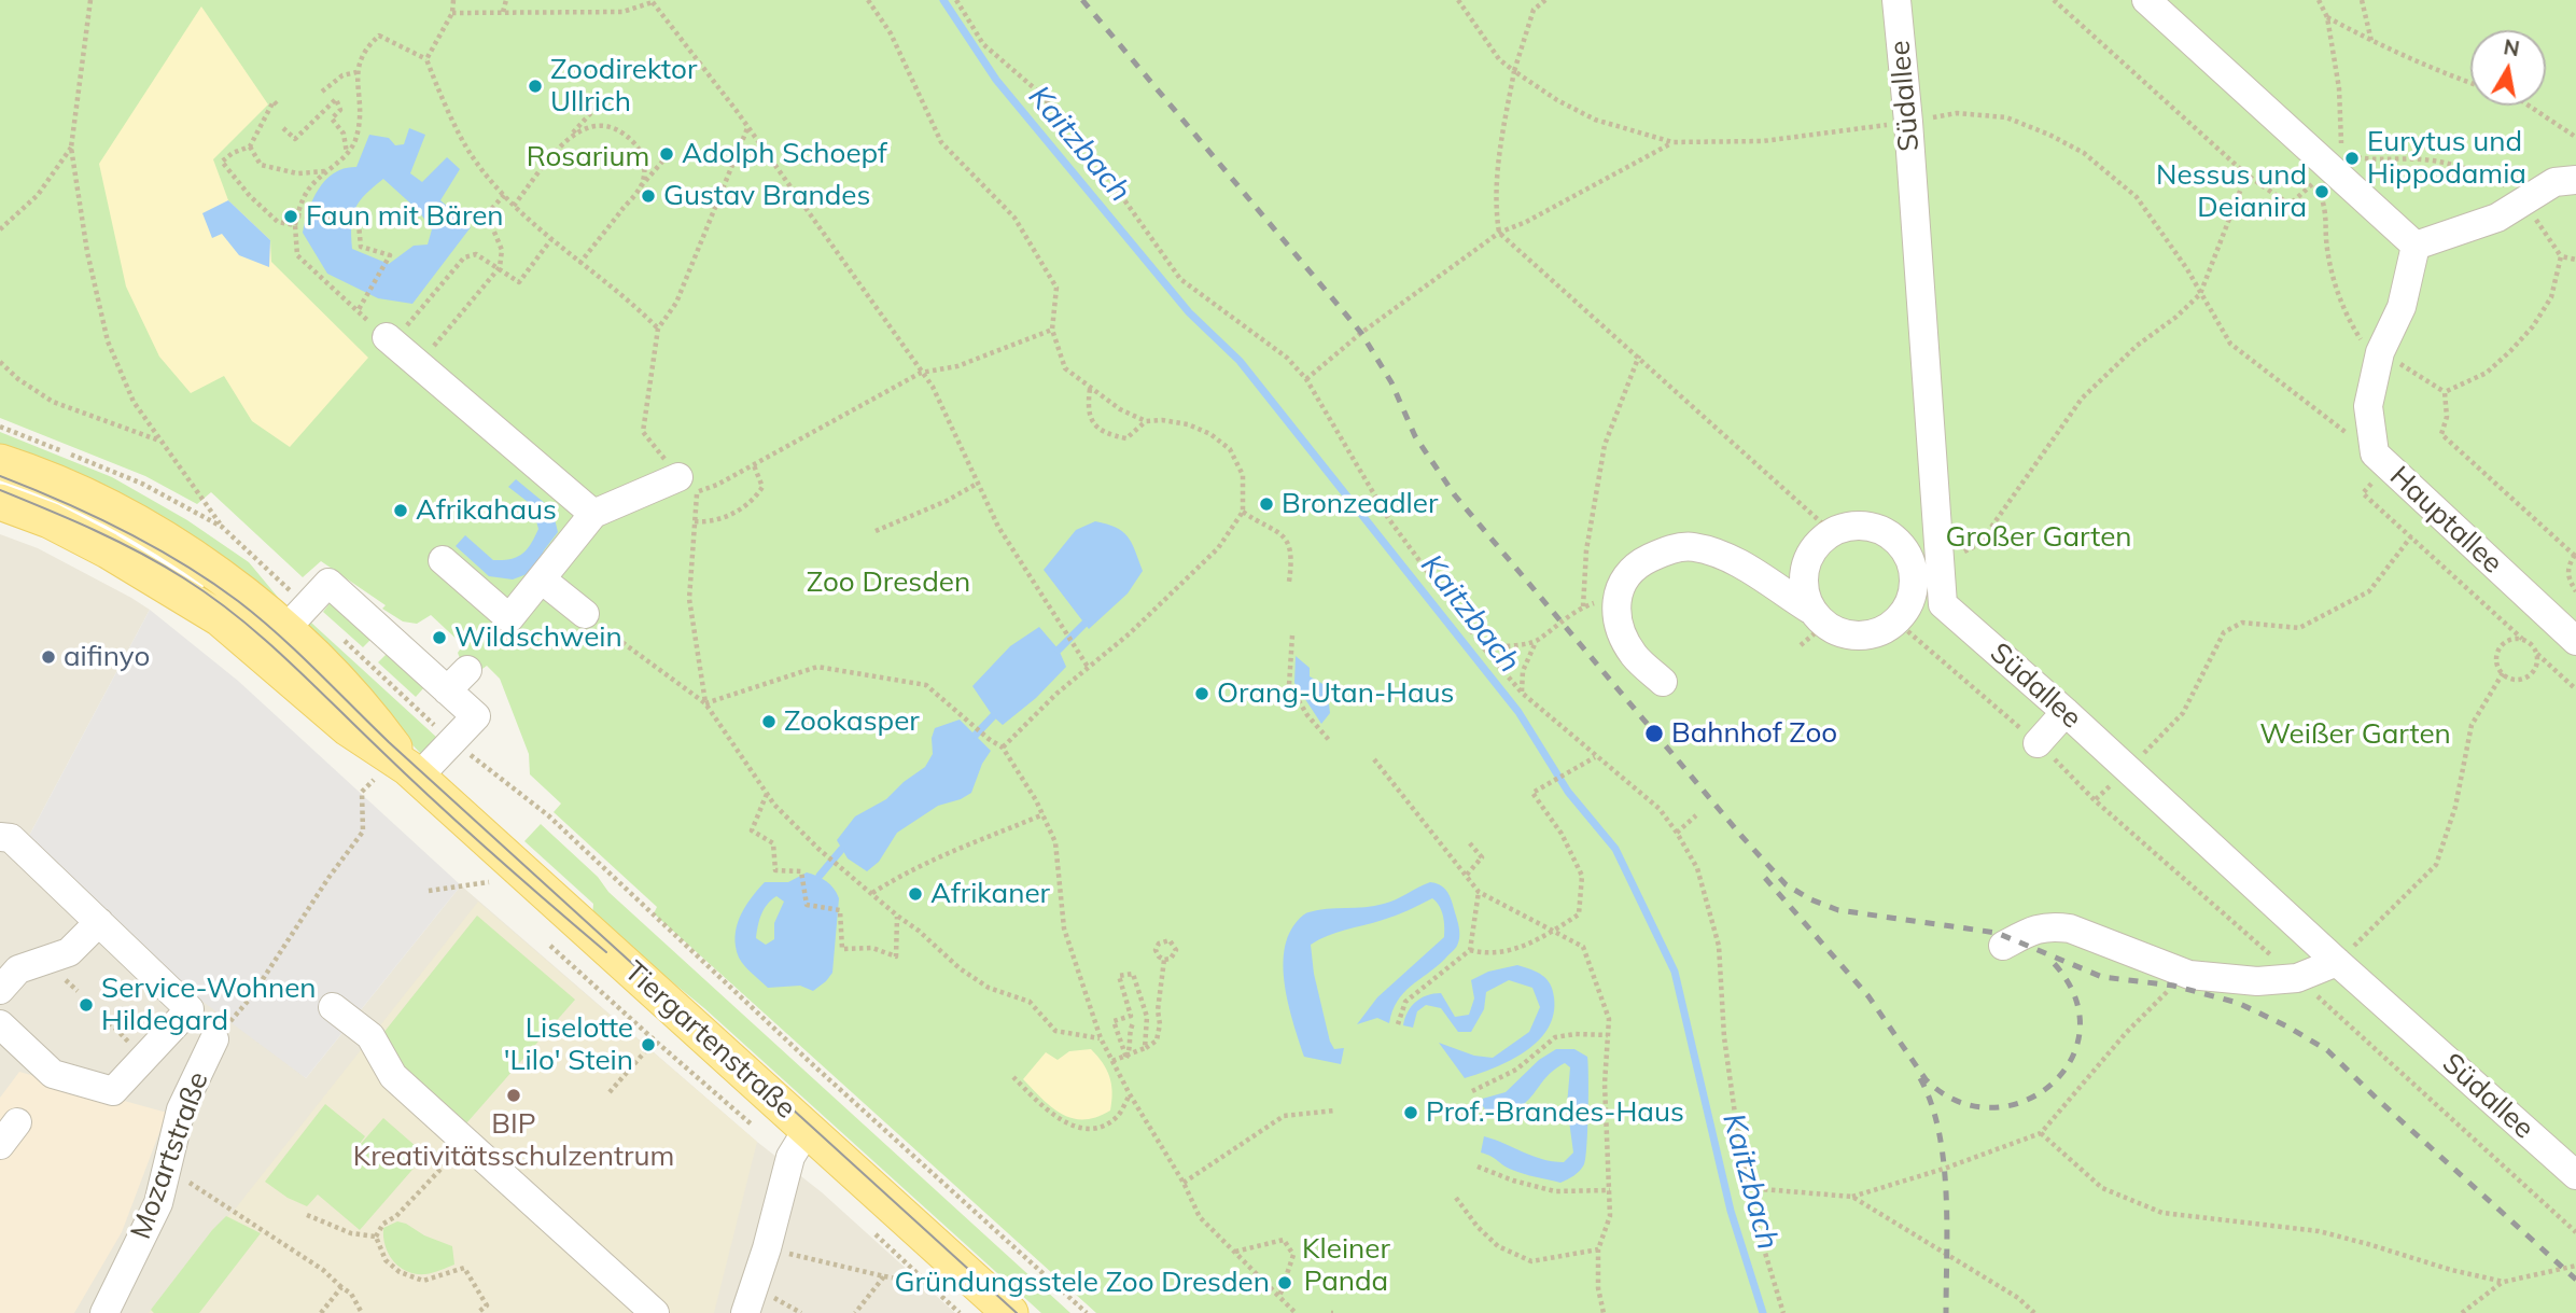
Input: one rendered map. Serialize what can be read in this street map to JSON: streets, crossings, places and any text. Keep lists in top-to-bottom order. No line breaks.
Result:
{"streets":{"main road":["Tiergartenstraße"],"street":["Südallee","Hauptallee","Mozartstraße"]},"water":["Kaitzbach"],"parks":["Rosarium","Großer Garten","Zoo Dresden","Weißer Garten","Kleiner Panda"],"places":["Zoodirektor Ullrich","Adolph Schoepf","Eurytus und Hippodamia","Nessus und Deianira","Gustav Brandes","Faun mit Bären","Bronzeadler","Afrikahaus","Wildschwein","aifinyo","Orang-Utan-Haus","Zookasper","Bahnhof Zoo","Afrikaner","Service-Wohnen Hildegard","Liselotte 'Lilo' Stein","BIP Kreativitätsschulzentrum","Prof.-Brandes-Haus","Gründungsstele Zoo Dresden"],"north":"top"}
